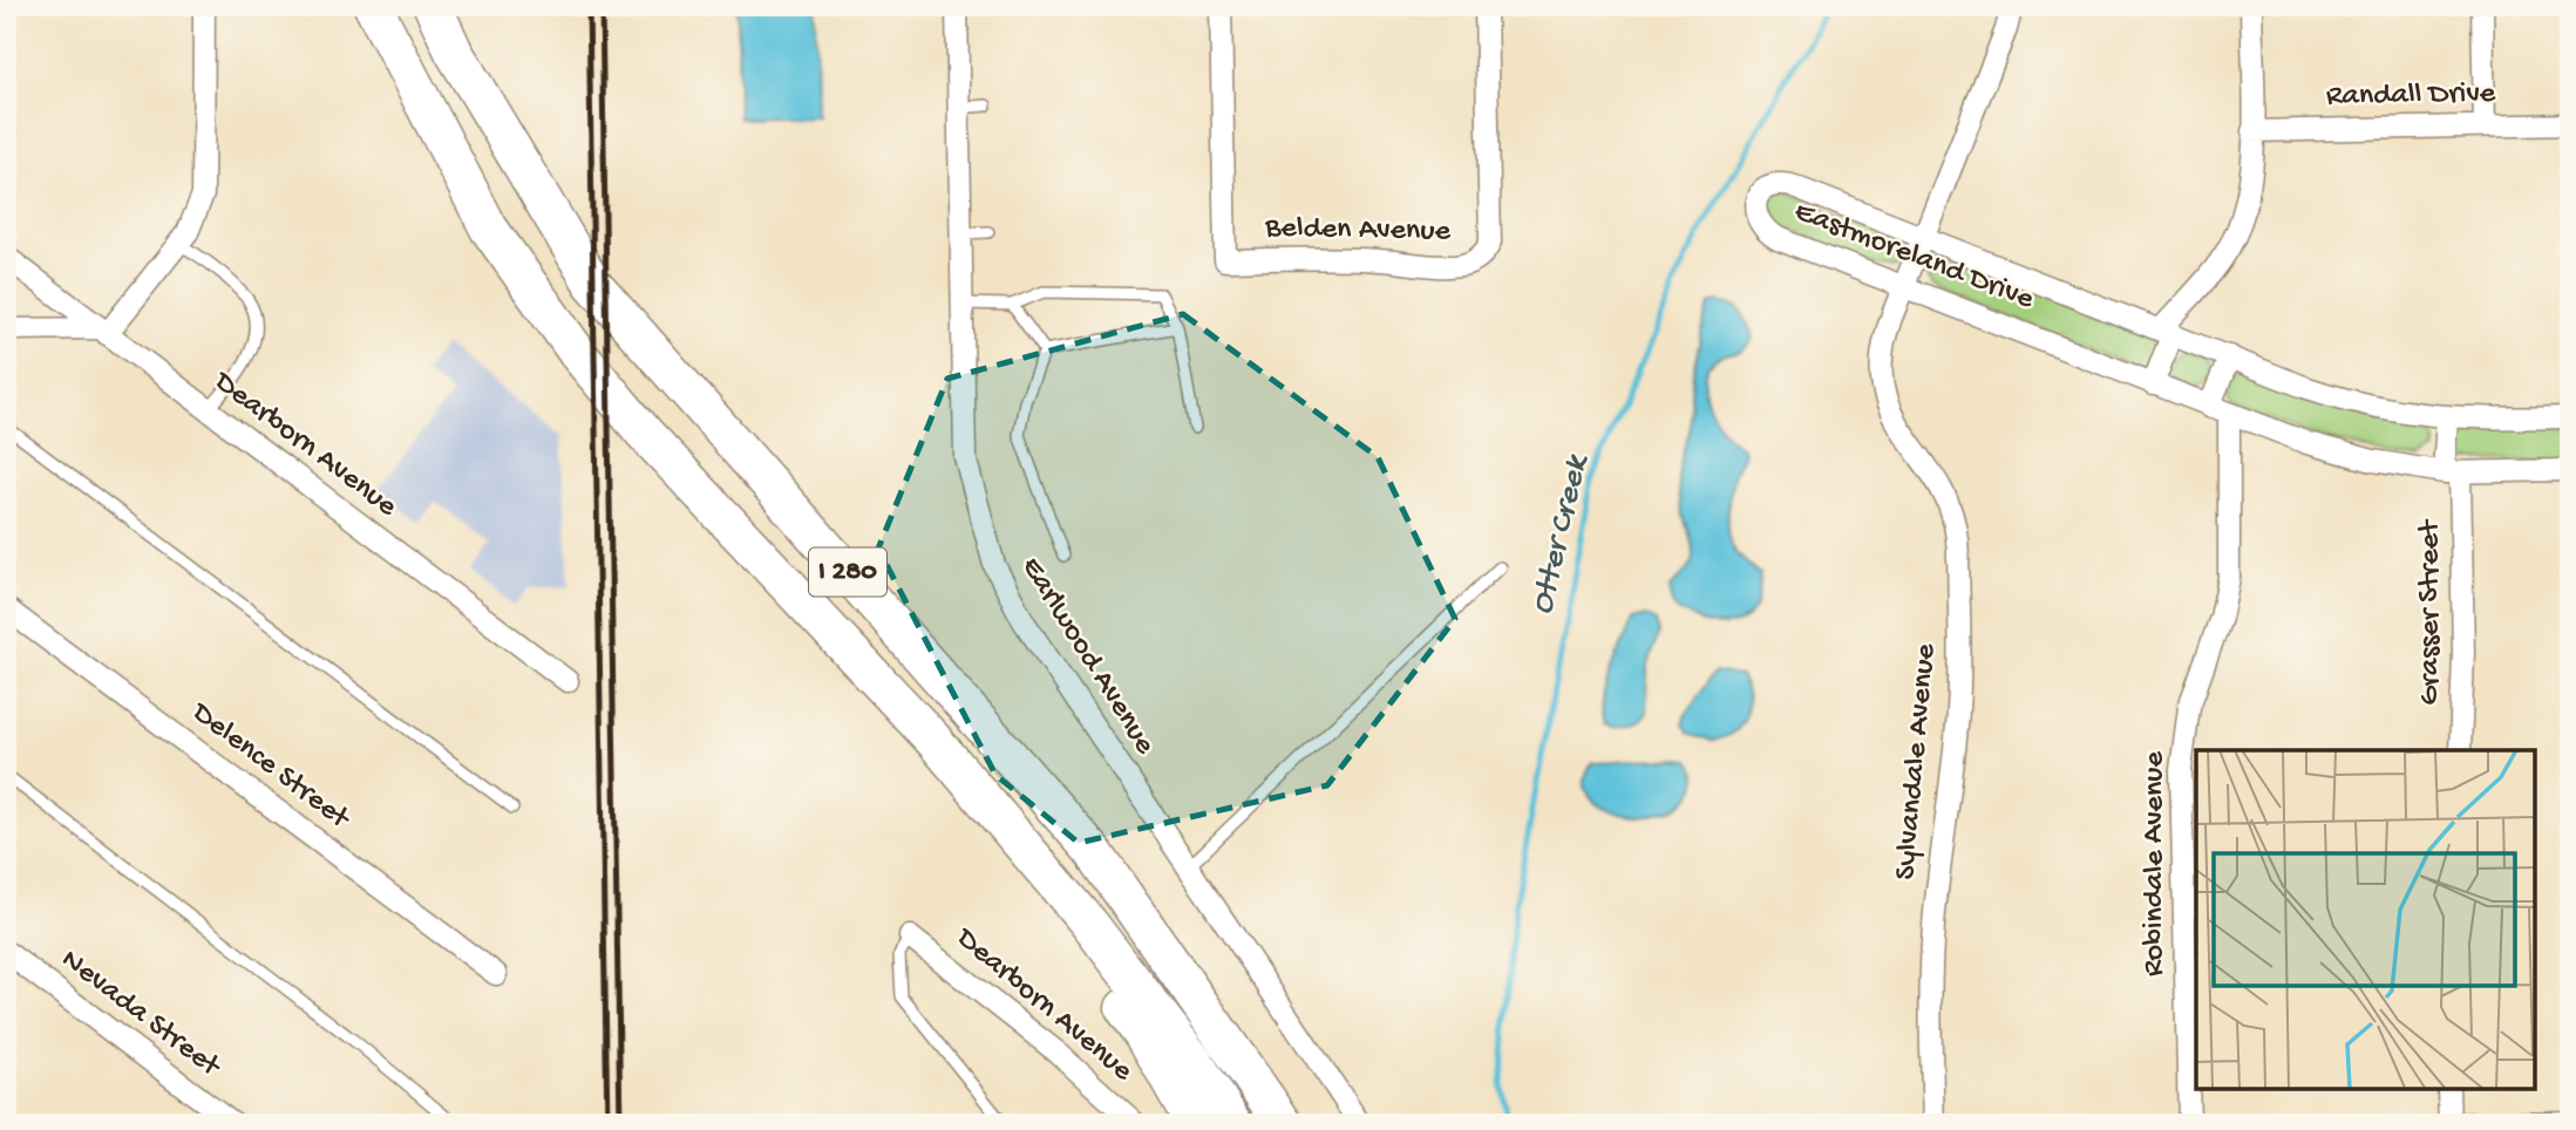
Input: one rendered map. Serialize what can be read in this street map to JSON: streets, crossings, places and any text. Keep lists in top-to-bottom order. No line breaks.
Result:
{"streets":{"highway":["I 280"],"street":["Randall Drive","Belden Avenue","Eastmoreland Drive","Dearborn Avenue","Grasser Street","Earlwood Avenue","Sylvandale Avenue","Delence Street","Robindale Avenue","Nevada Street"]},"crossings":[["Eastmoreland Drive","Grasser Street"],["Eastmoreland Drive","Sylvandale Avenue"],["Eastmoreland Drive","Robindale Avenue"]],"water":["Otter Creek"]}
